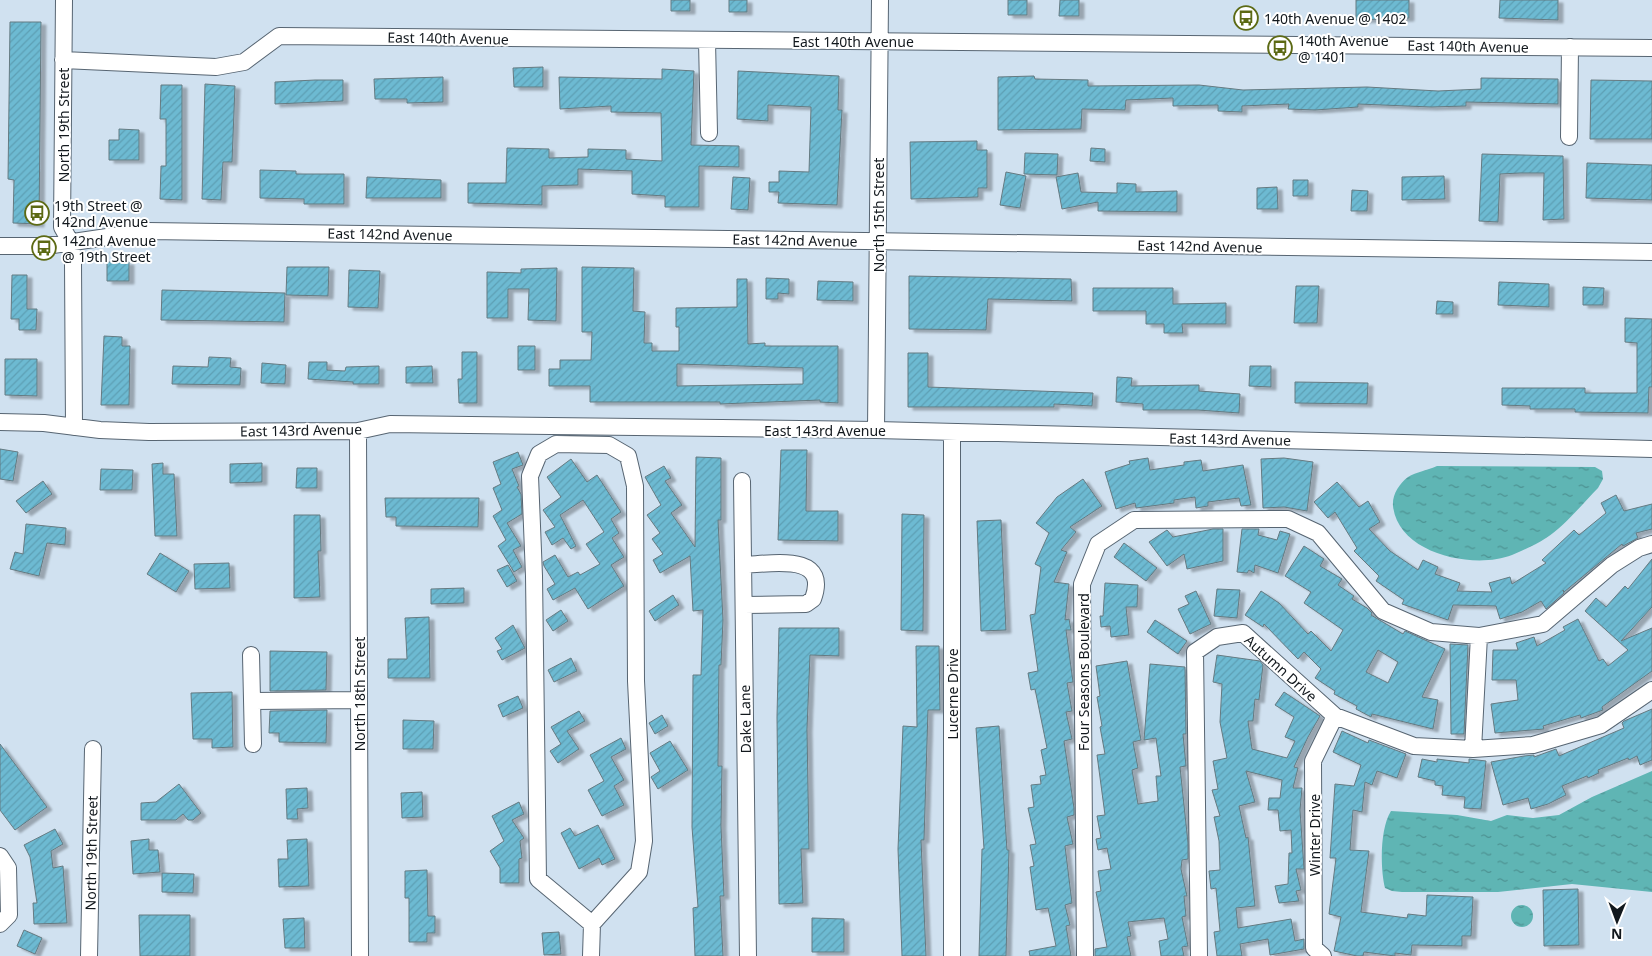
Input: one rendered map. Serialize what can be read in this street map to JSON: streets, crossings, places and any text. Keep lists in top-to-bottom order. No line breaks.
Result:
{"streets":{"street":["East 140th Avenue","North 19th Street","North 15th Street","East 142nd Avenue","East 143rd Avenue","Autumn Drive","Four Seasons Boulevard","North 18th Street","Lucerne Drive","Dake Lane","Winter Drive"]},"crossings":[["East 140th Avenue","North 19th Street"],["East 140th Avenue","North 15th Street"],["North 19th Street","East 142nd Avenue"],["North 19th Street","East 143rd Avenue"],["North 15th Street","East 142nd Avenue"],["North 15th Street","East 143rd Avenue"],["East 143rd Avenue","North 18th Street"],["East 143rd Avenue","Lucerne Drive"],["Autumn Drive","Winter Drive"]],"places":{"bus stop":["140th Avenue @ 1402","140th Avenue @ 1401","19th Street @ 142nd Avenue","142nd Avenue @ 19th Street"]},"north":"bottom"}
